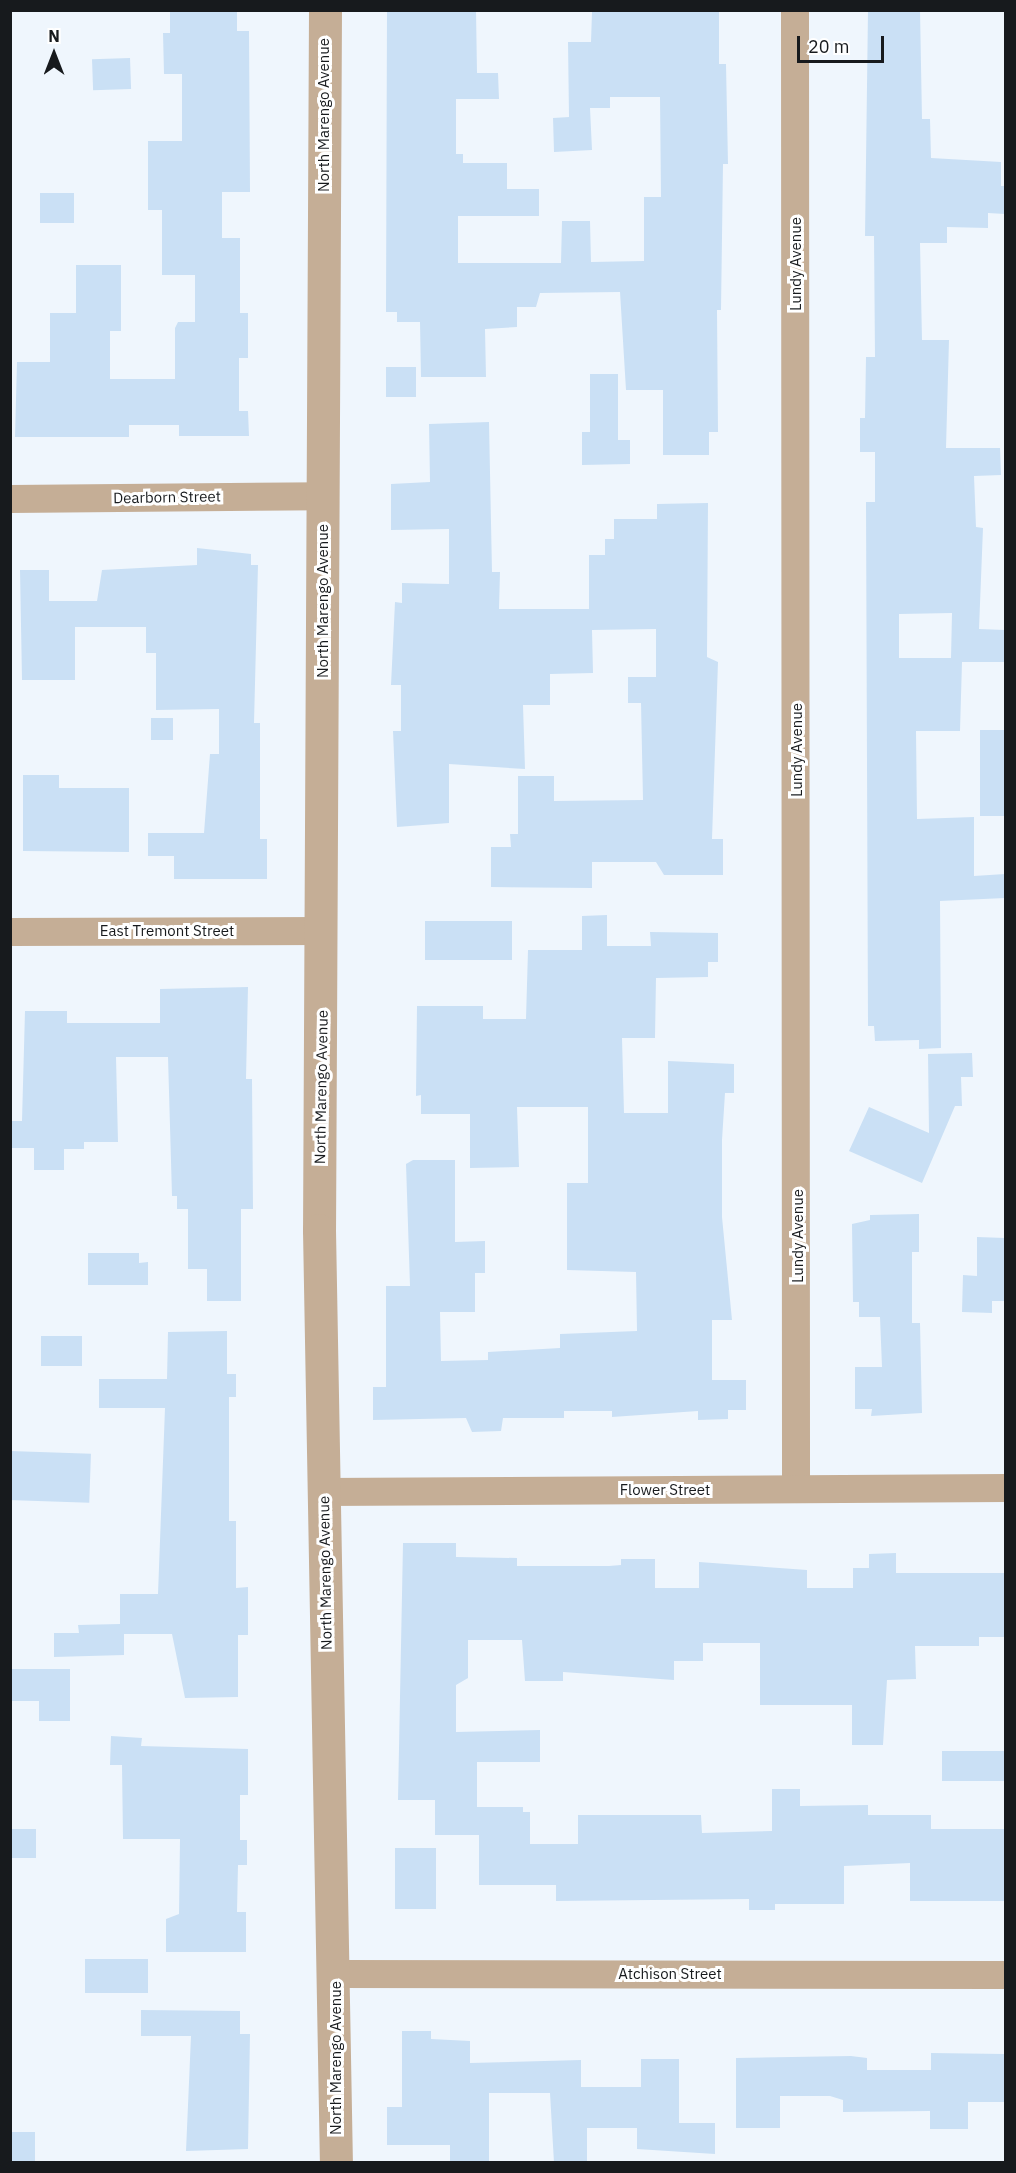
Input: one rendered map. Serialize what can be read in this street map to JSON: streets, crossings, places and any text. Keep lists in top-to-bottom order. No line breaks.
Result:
{"streets":{"street":["North Marengo Avenue","Lundy Avenue","Dearborn Street","East Tremont Street","Flower Street","Atchison Street"]},"crossings":[["North Marengo Avenue","Dearborn Street"],["North Marengo Avenue","East Tremont Street"],["North Marengo Avenue","Flower Street"],["North Marengo Avenue","Atchison Street"],["Lundy Avenue","Flower Street"]],"scale_bar":"20 m","north":"top"}
